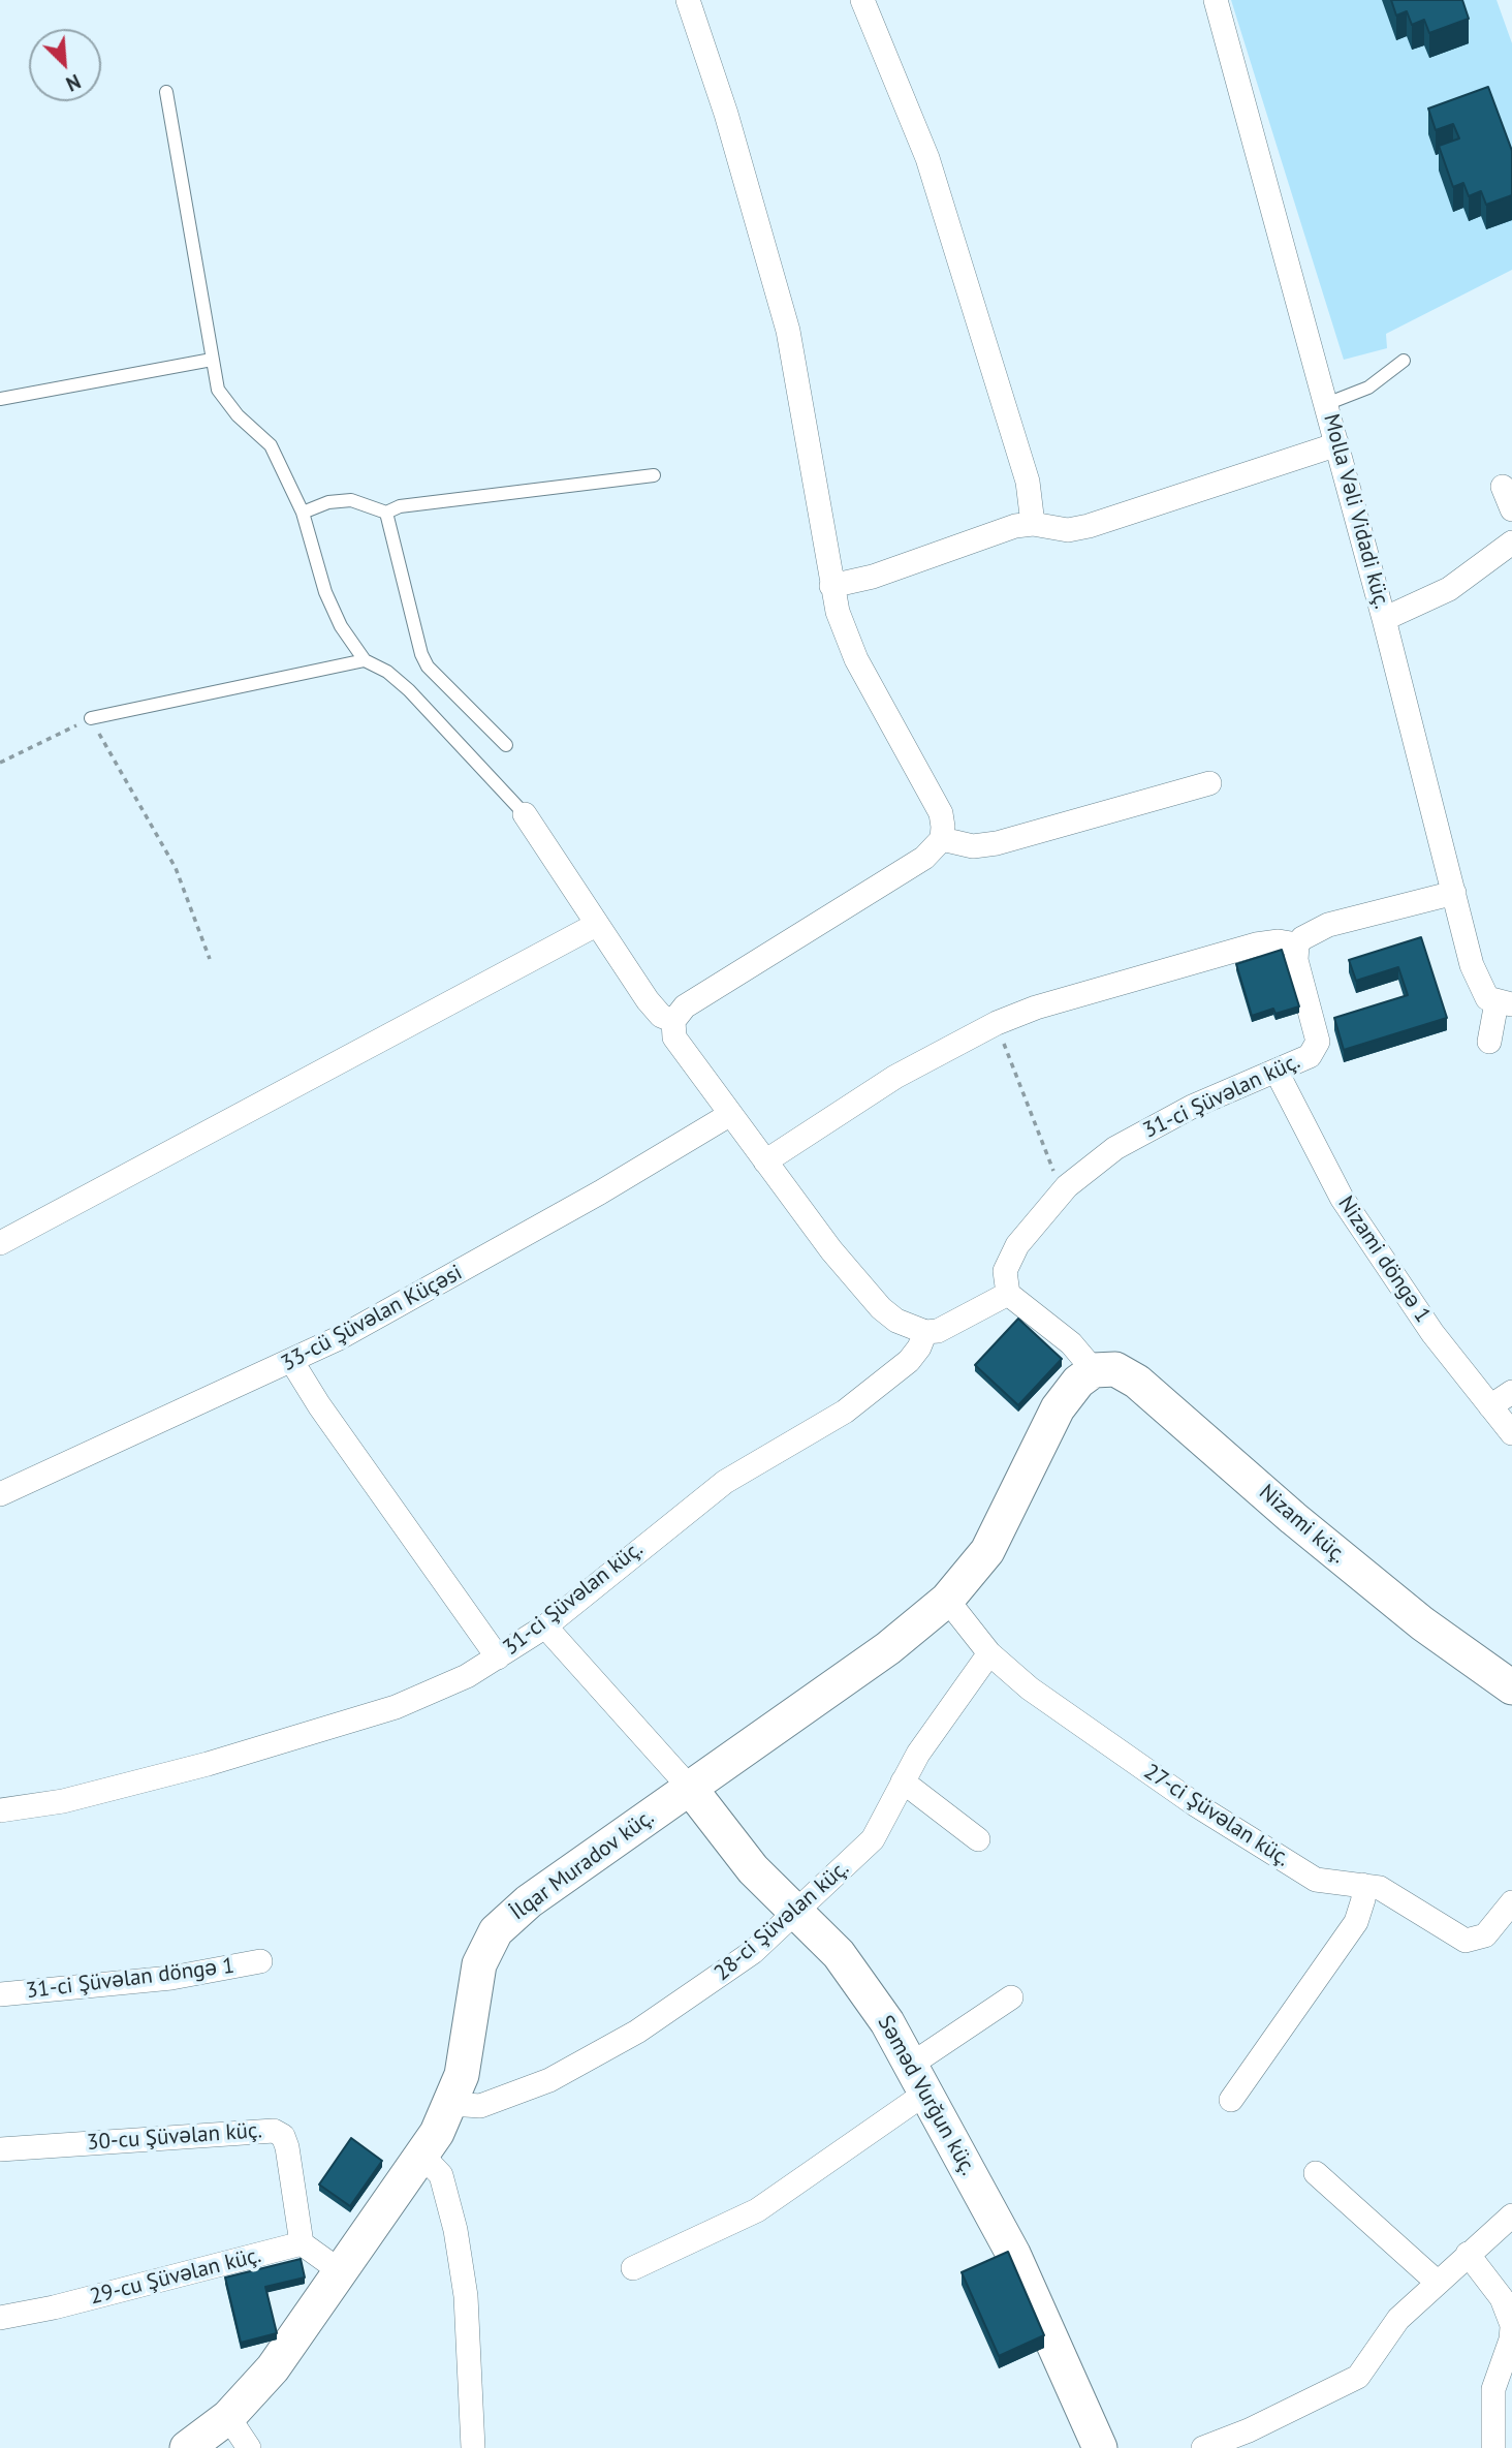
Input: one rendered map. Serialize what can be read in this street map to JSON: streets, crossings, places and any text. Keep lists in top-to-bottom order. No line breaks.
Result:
{"streets":{"street":["Molla Vəli Vidadi küç.","31-ci Şüvəlan küç.","Nizami döngə 1","33-cü Şüvəlan Küçəsi","Nizami küç.","27-ci Şüvəlan küç.","İlqar Muradov küç.","28-ci Şüvəlan küç.","31-ci Şüvəlan döngə 1","Səməd Vurğun küç.","30-cu Şüvəlan küç.","29-cu Şüvəlan küç."]},"crossings":[["31-ci Şüvəlan küç.","Nizami döngə 1"],["Nizami küç.","İlqar Muradov küç."],["27-ci Şüvəlan küç.","İlqar Muradov küç."],["27-ci Şüvəlan küç.","28-ci Şüvəlan küç."],["İlqar Muradov küç.","28-ci Şüvəlan küç."],["İlqar Muradov küç.","Səməd Vurğun küç."],["28-ci Şüvəlan küç.","Səməd Vurğun küç."],["30-cu Şüvəlan küç.","29-cu Şüvəlan küç."]],"north":"bottom right"}
